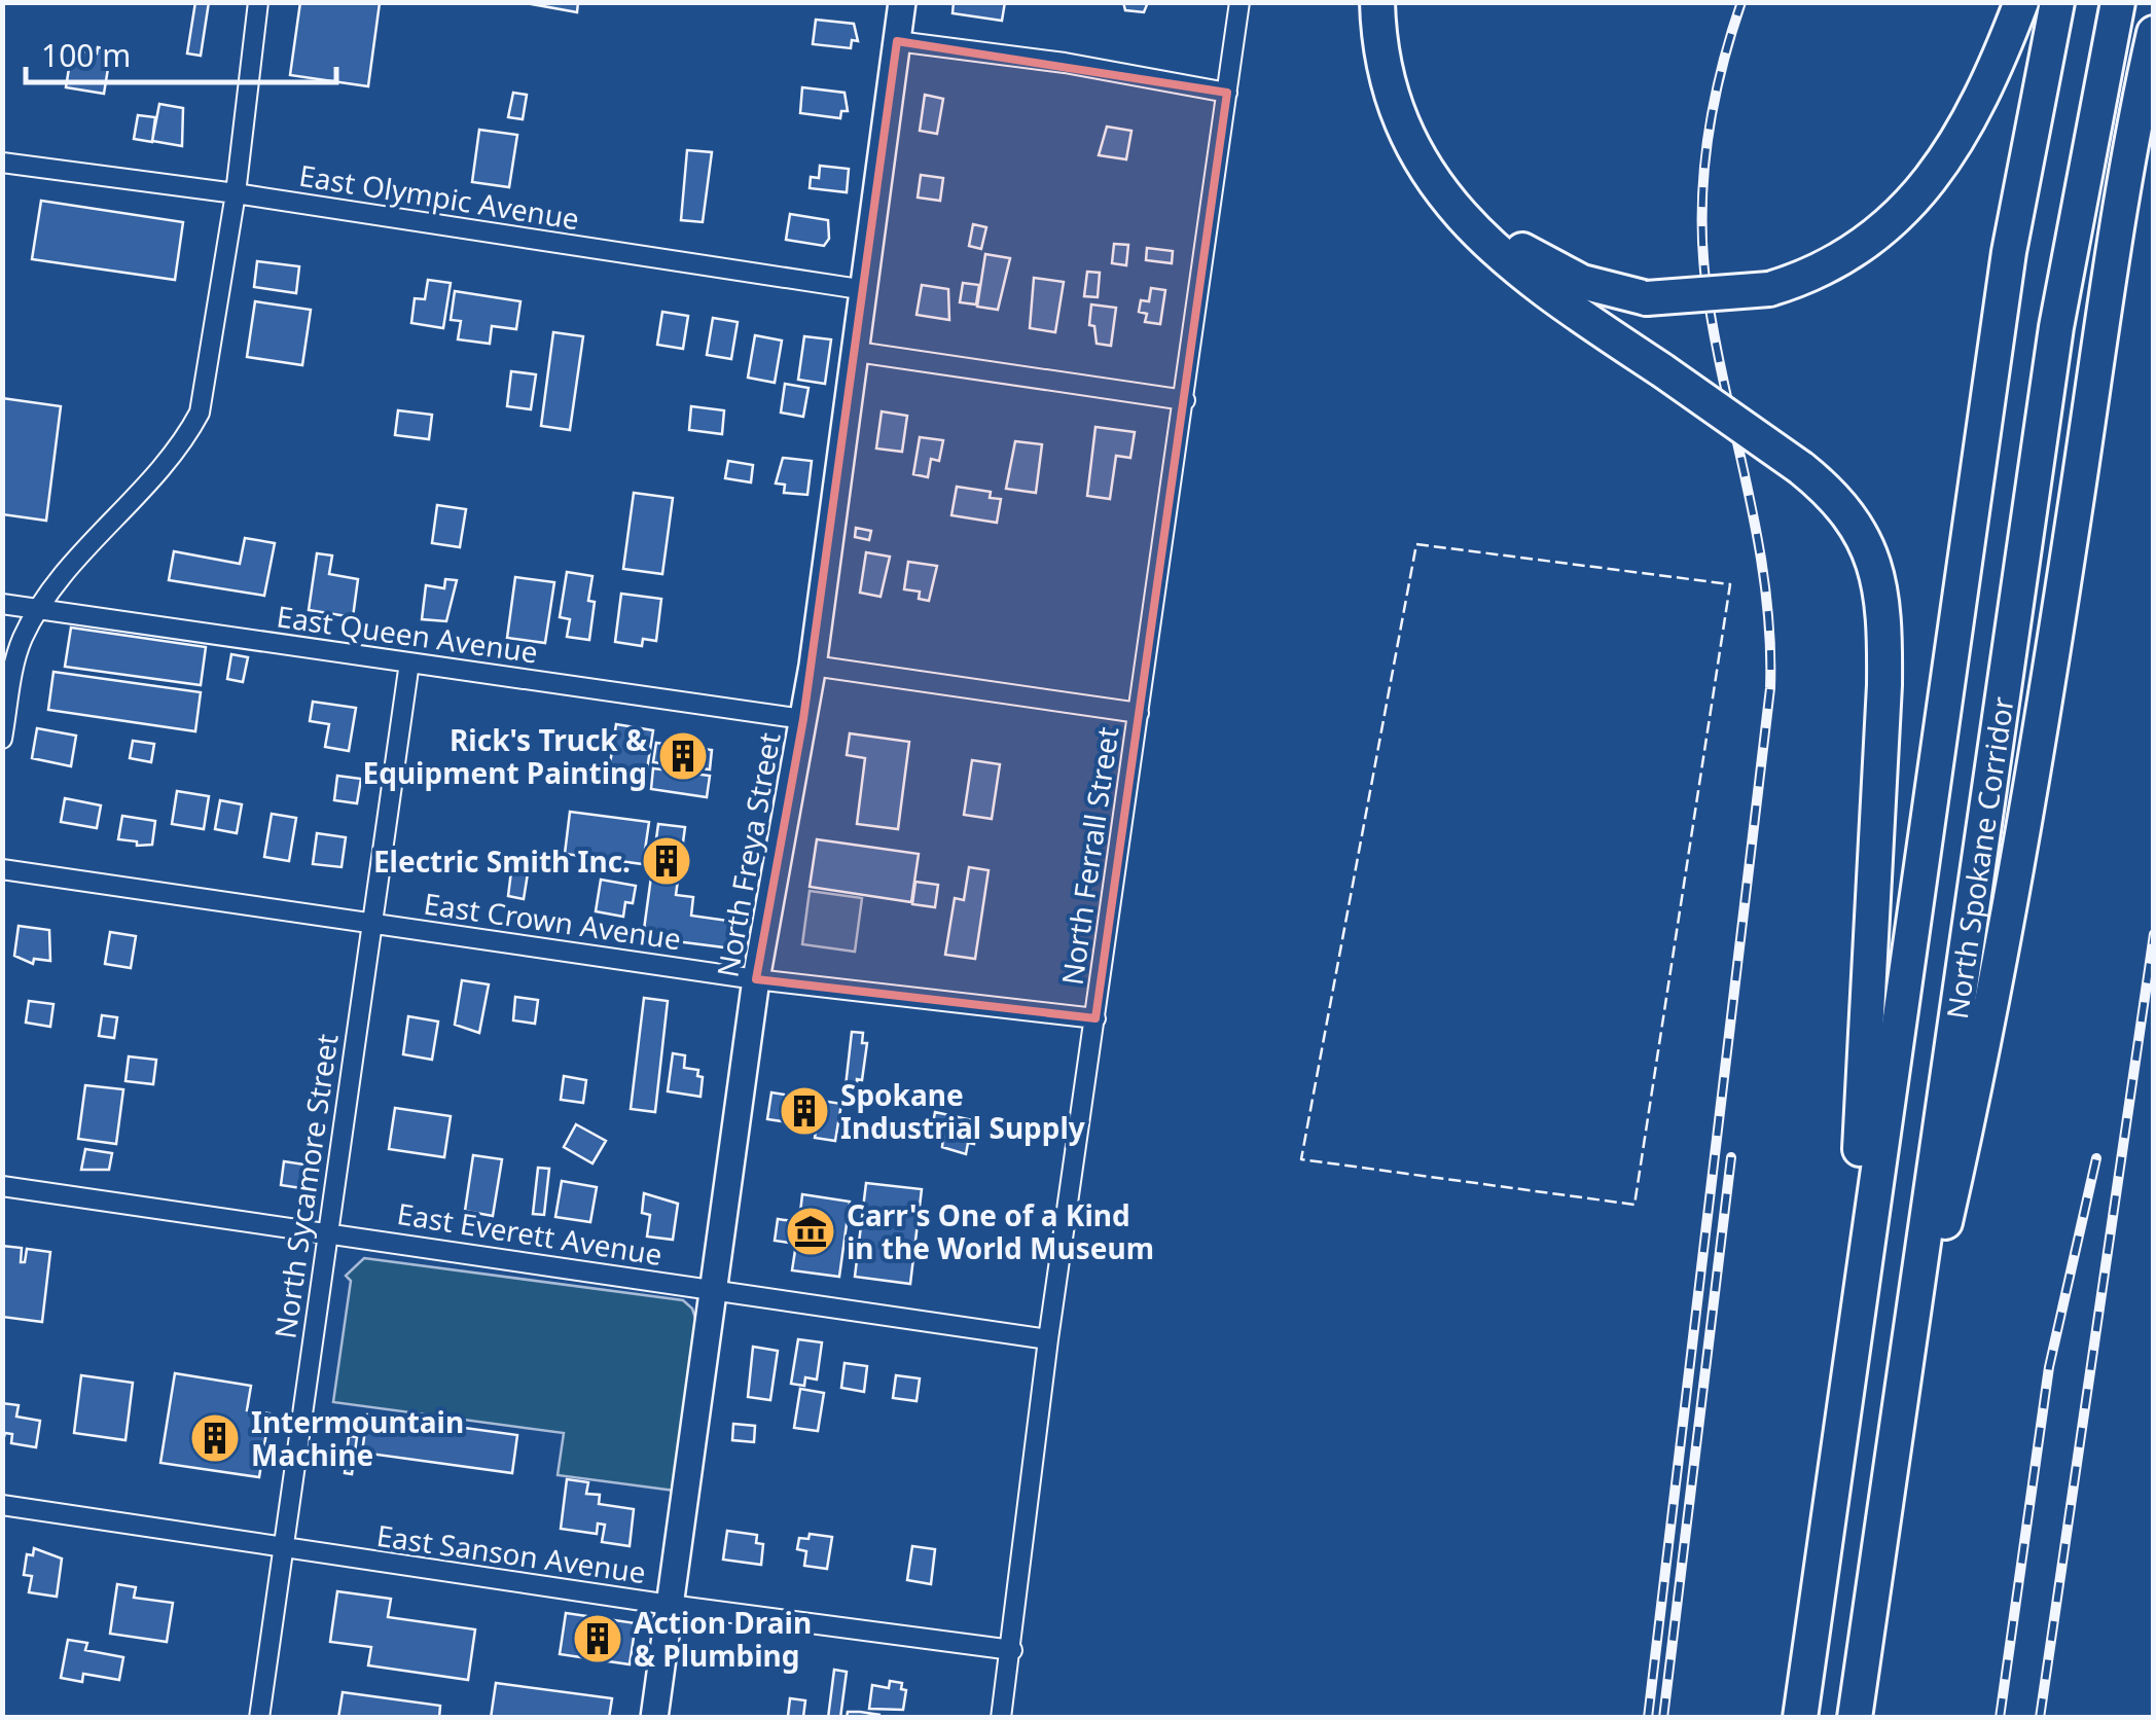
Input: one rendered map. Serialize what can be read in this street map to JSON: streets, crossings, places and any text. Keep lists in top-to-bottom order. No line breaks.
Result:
{"streets":{"highway":["North Spokane Corridor"],"street":["East Olympic Avenue","East Queen Avenue","North Freya Street","North Ferrall Street","East Crown Avenue","North Sycamore Street","East Everett Avenue","East Sanson Avenue"]},"crossings":[["East Olympic Avenue","North Freya Street"],["East Queen Avenue","North Freya Street"],["East Queen Avenue","North Sycamore Street"],["North Freya Street","East Crown Avenue"],["North Freya Street","East Everett Avenue"],["North Freya Street","East Sanson Avenue"],["North Ferrall Street","East Crown Avenue"],["North Ferrall Street","East Everett Avenue"],["North Ferrall Street","East Sanson Avenue"],["East Crown Avenue","North Sycamore Street"],["North Sycamore Street","East Everett Avenue"],["North Sycamore Street","East Sanson Avenue"]],"places":{"building":["Rick's Truck & Equipment Painting","Electric Smith Inc.","Spokane Industrial Supply","Intermountain Machine","Action Drain & Plumbing"],"museum":["Carr's One of a Kind in the World Museum"]},"scale_bar":"100 m"}
